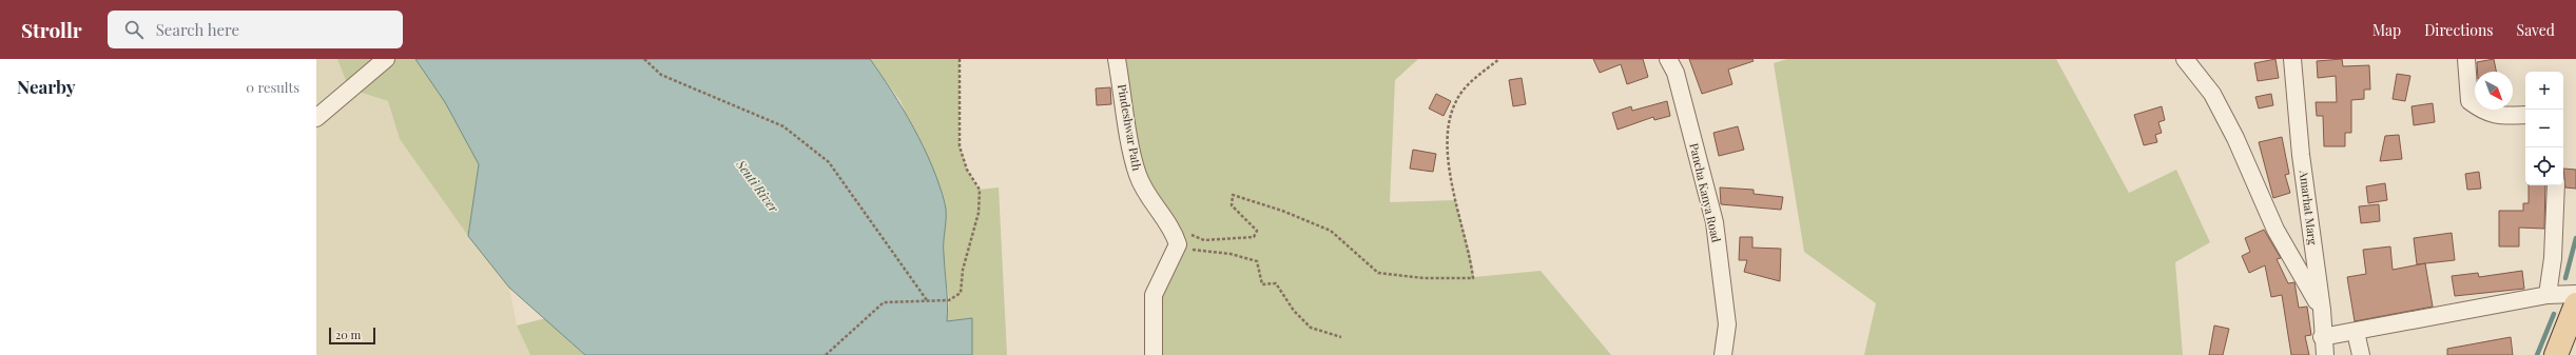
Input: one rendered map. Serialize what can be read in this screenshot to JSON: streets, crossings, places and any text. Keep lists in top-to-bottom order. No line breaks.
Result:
{"streets":{"street":["Pindeshwar Path","Pancha Kanya Road","Amarhat Marg"]},"water":["Seuti River"],"scale_bar":"20 m","north":"bottom right","page":{"header":"Strollr","search":"Search here","nav":["Map","Directions","Saved"],"heading":["Nearby","0 results"],"map_buttons":["+","−"],"scale":"20 m"}}
